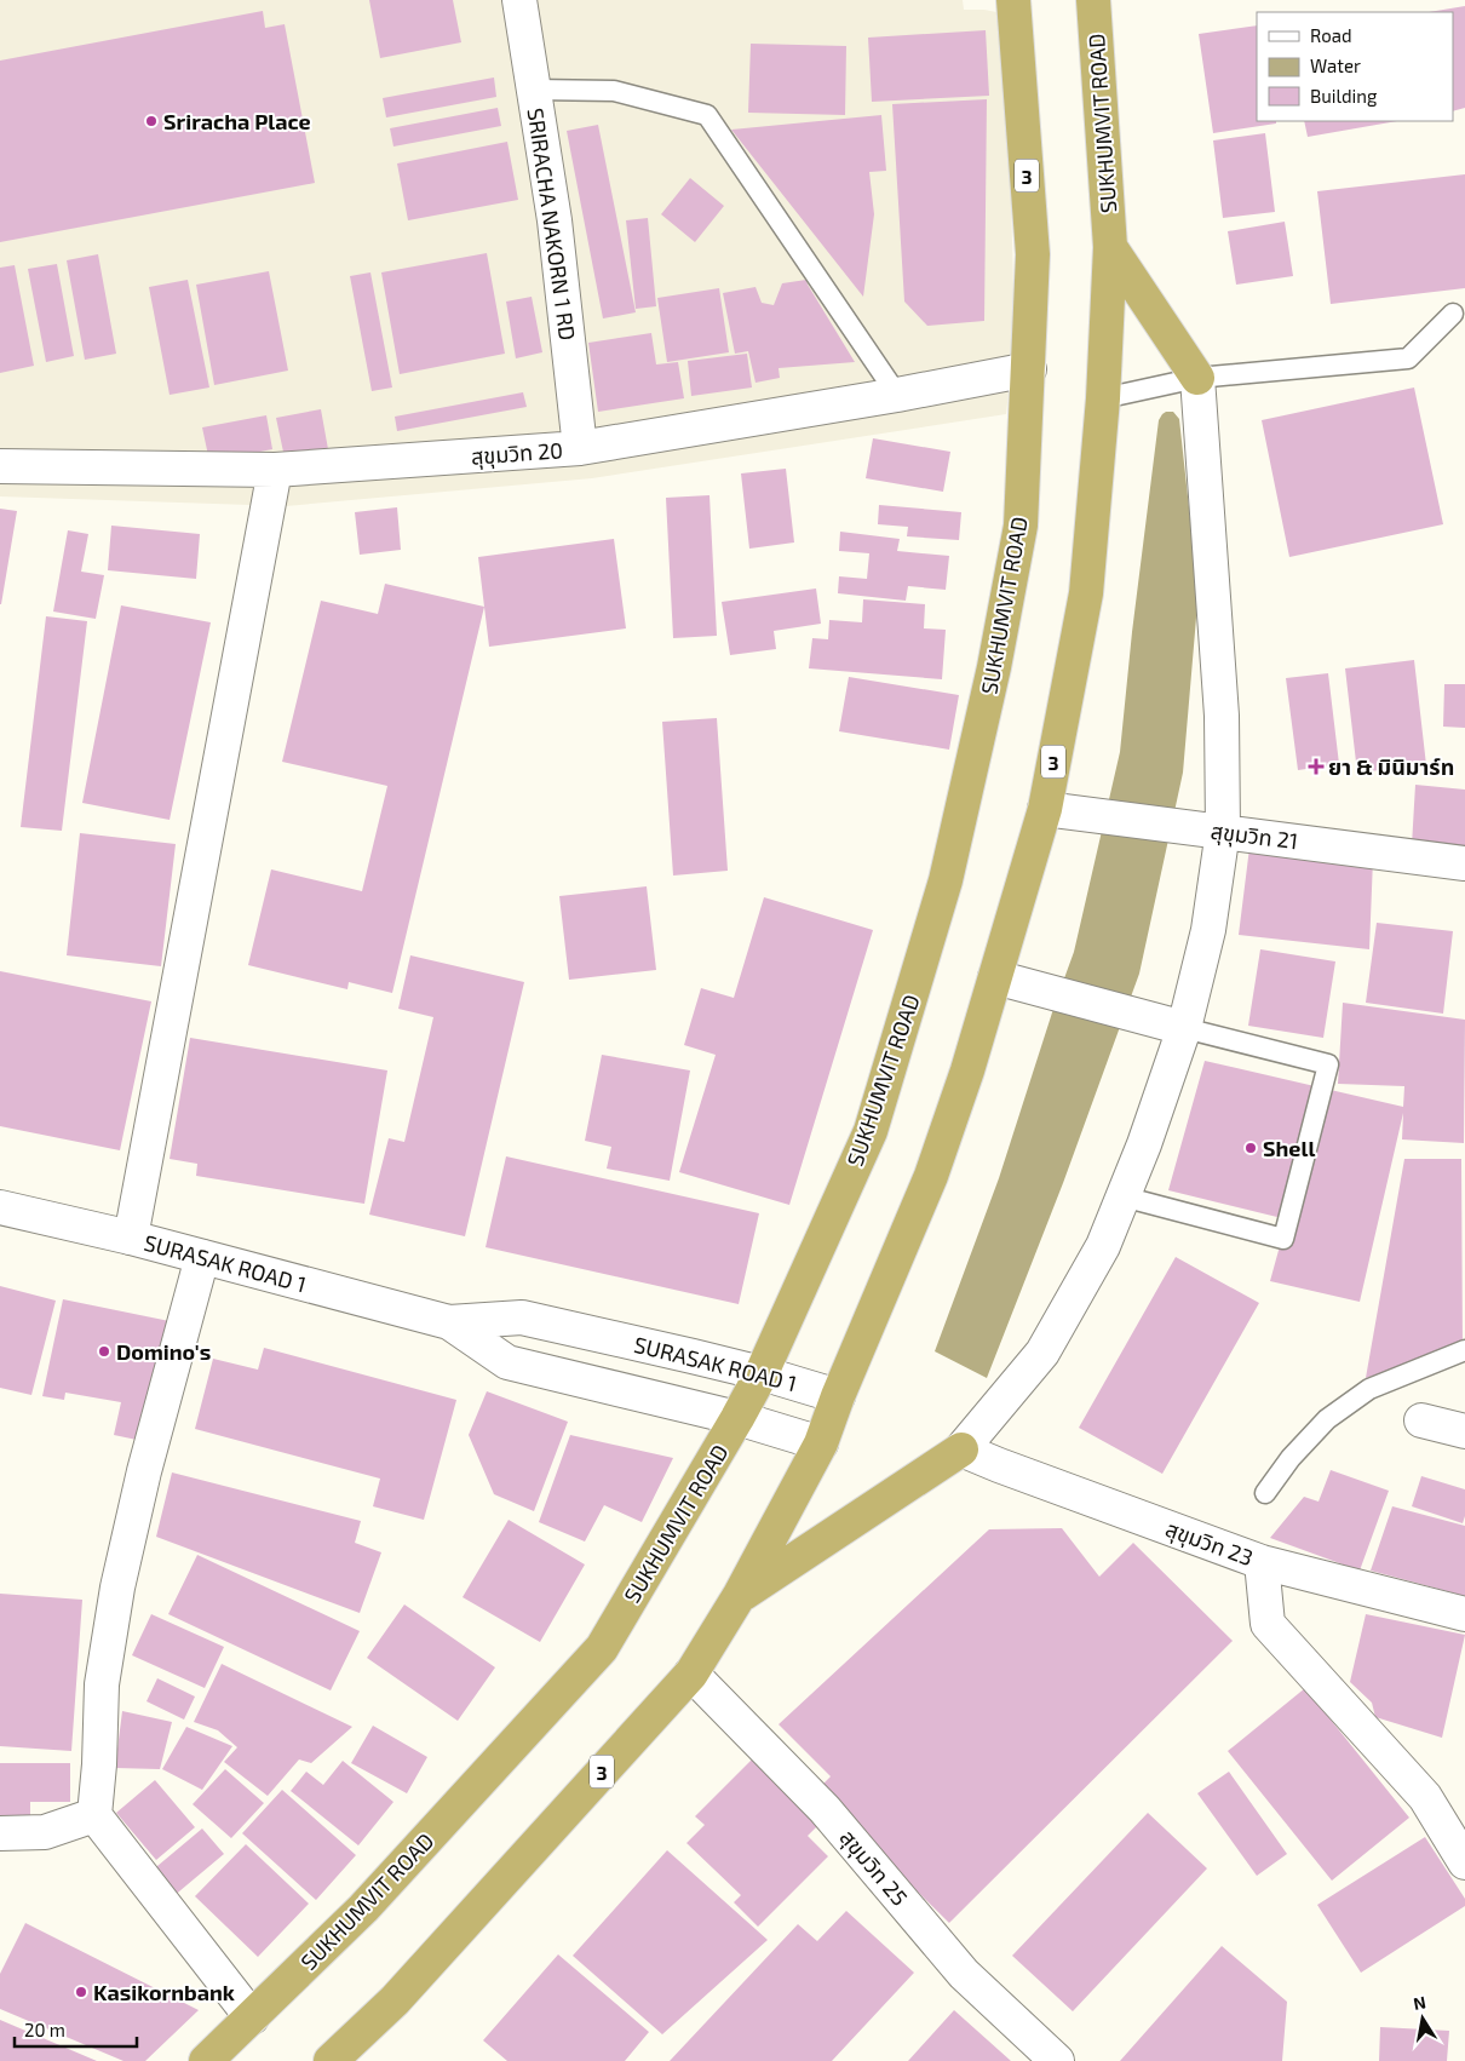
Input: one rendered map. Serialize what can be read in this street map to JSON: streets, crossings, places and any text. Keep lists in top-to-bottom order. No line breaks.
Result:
{"streets":{"highway":["SUKHUMVIT ROAD","3"],"street":["SRIRACHA NAKORN 1 RD","สุขุมวิท 20","สุขุมวิท 21","SURASAK ROAD 1","สุขุมวิท 23","สุขุมวิท 25"]},"crossings":[["SUKHUMVIT ROAD","สุขุมวิท 20"],["SUKHUMVIT ROAD","สุขุมวิท 21"],["SUKHUMVIT ROAD","SURASAK ROAD 1"],["SUKHUMVIT ROAD","สุขุมวิท 25"],["SRIRACHA NAKORN 1 RD","สุขุมวิท 20"]],"places":{"other":["Sriracha Place","Shell","Domino's","Kasikornbank"],"health":["ยา & มินิมาร์ท"]},"legend":["Road","Water","Building"],"scale_bar":"20 m","north":"top"}
